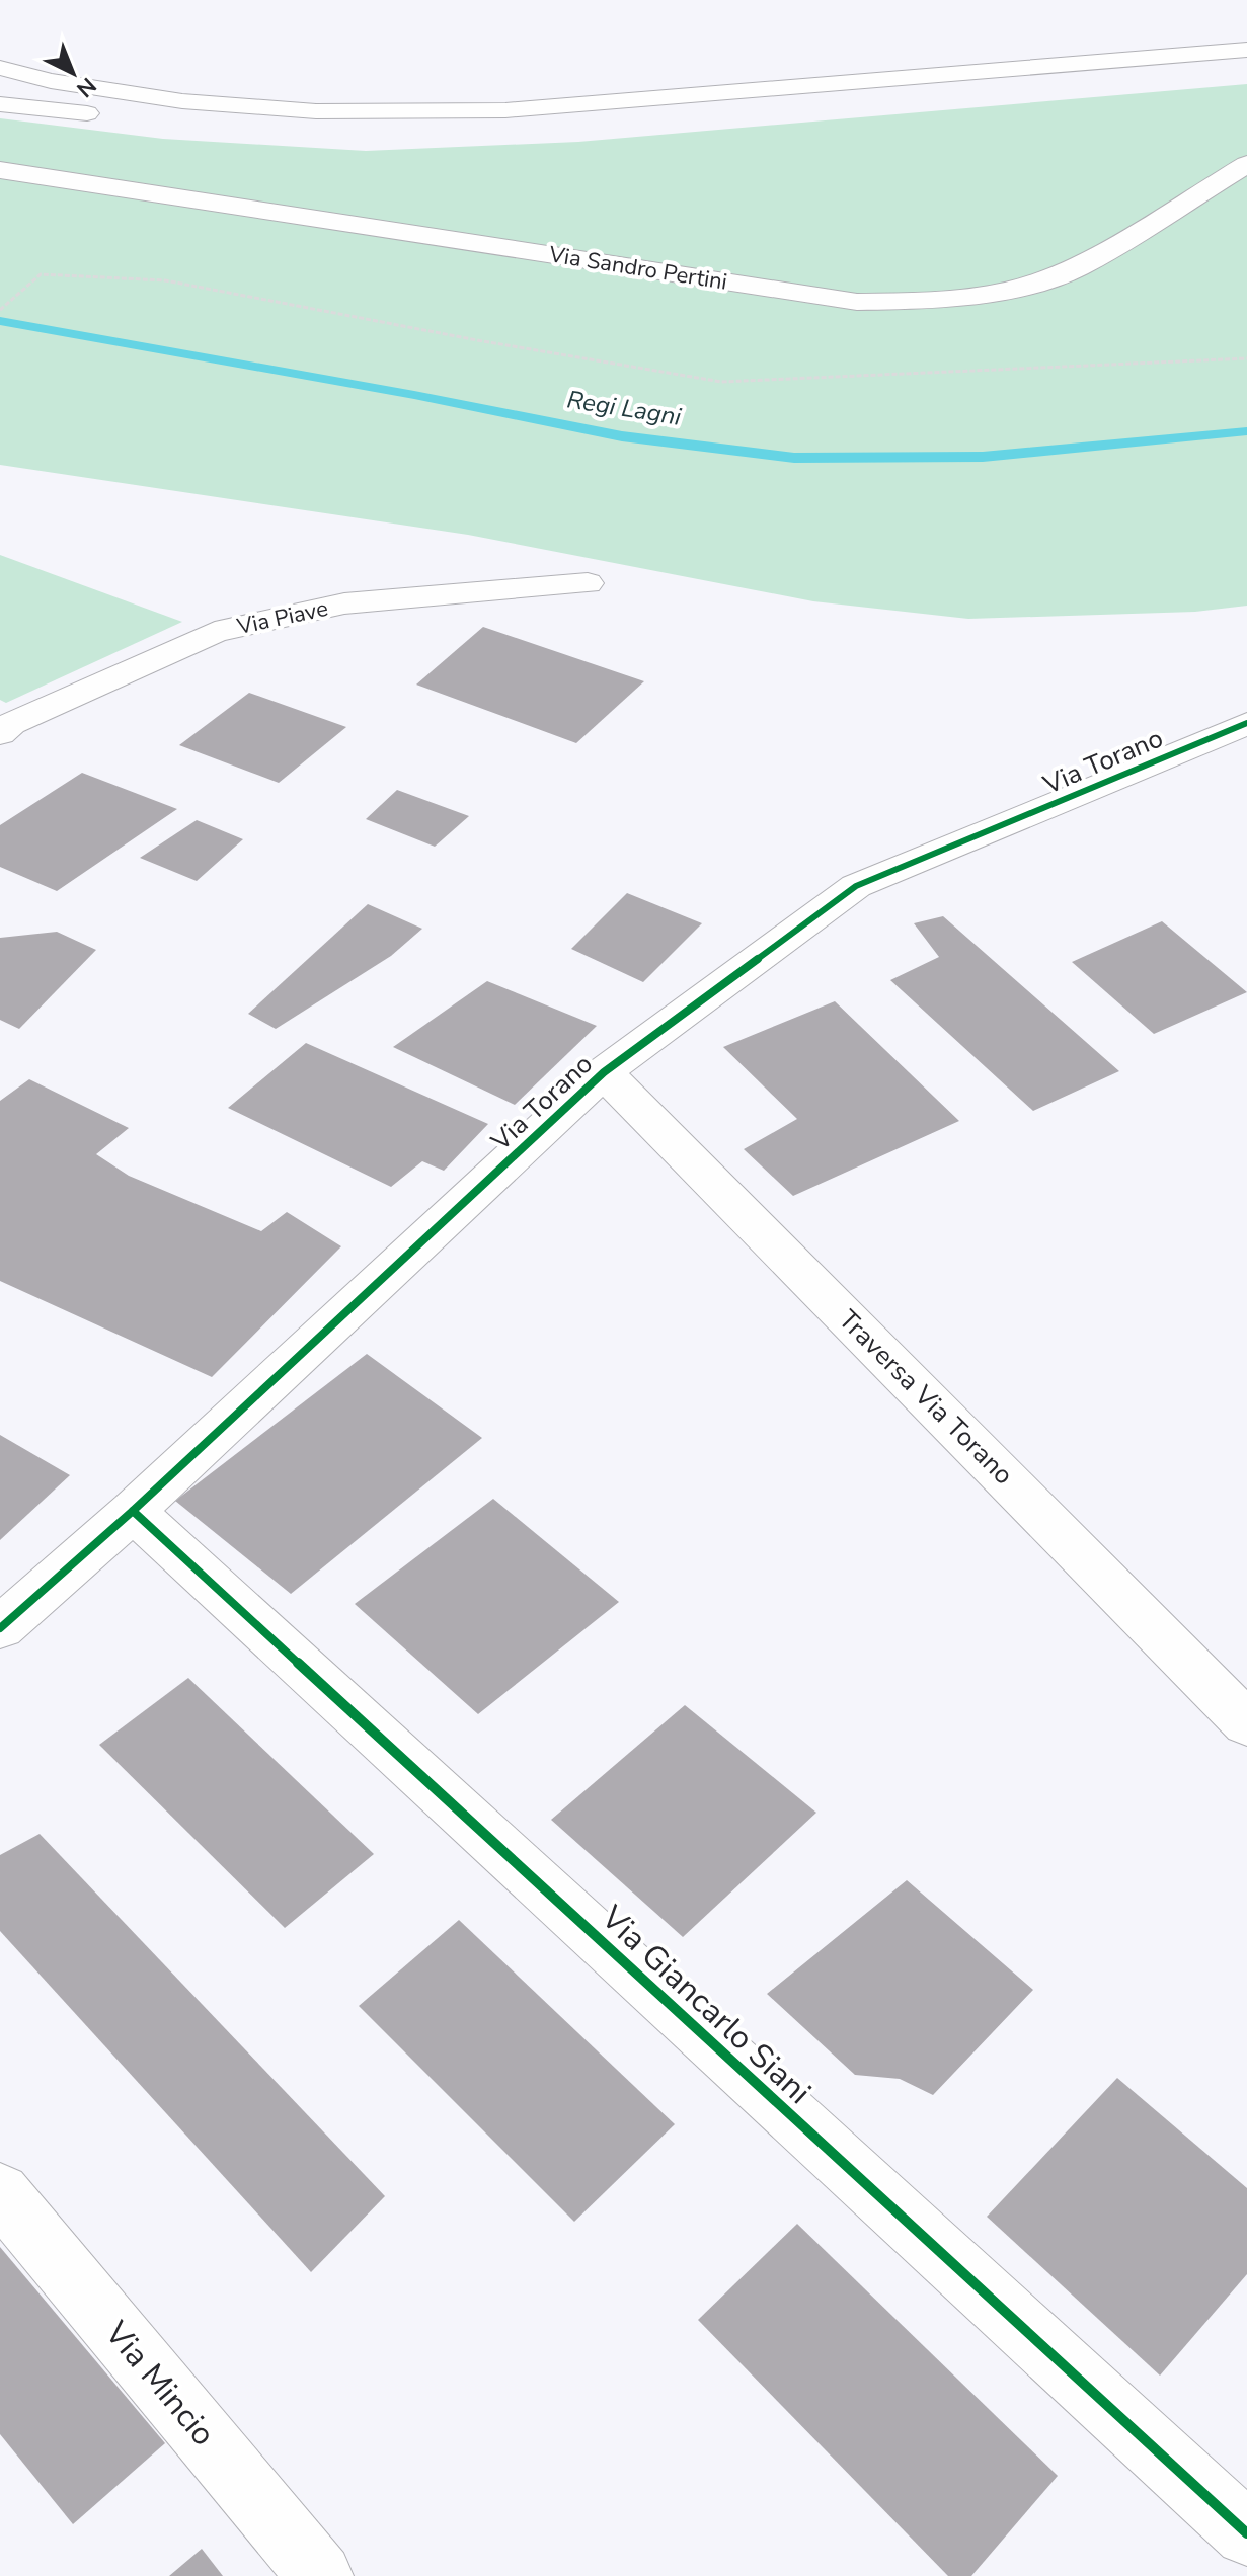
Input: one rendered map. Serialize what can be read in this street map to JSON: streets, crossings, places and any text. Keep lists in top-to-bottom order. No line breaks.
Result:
{"streets":{"street":["Via Sandro Pertini","Via Piave","Via Torano","Traversa Via Torano","Via Giancarlo Siani","Via Mincio"]},"crossings":[["Via Torano","Traversa Via Torano"],["Via Torano","Via Giancarlo Siani"]],"water":["Regi Lagni"],"north":"bottom right"}
